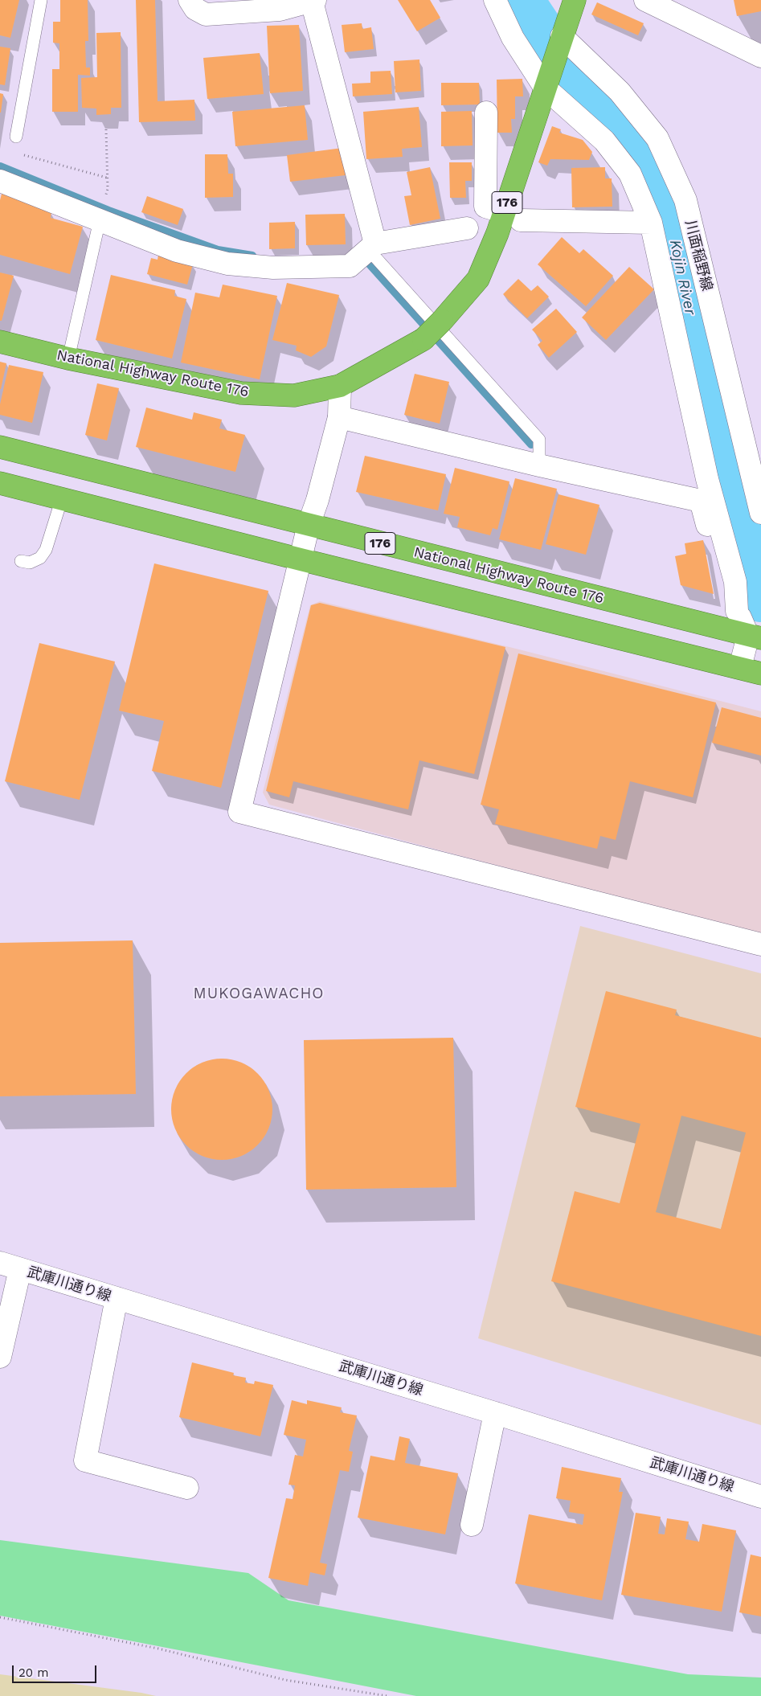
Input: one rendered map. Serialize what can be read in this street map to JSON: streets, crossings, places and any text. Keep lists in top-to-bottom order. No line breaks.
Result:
{"streets":{"highway":["176","National Highway Route 176"],"street":["川面稲野線","武庫川通り線"]},"crossings":[["川面稲野線","National Highway Route 176"]],"districts":["MUKOGAWACHO"],"water":["Kojin River"],"scale_bar":"20 m"}
